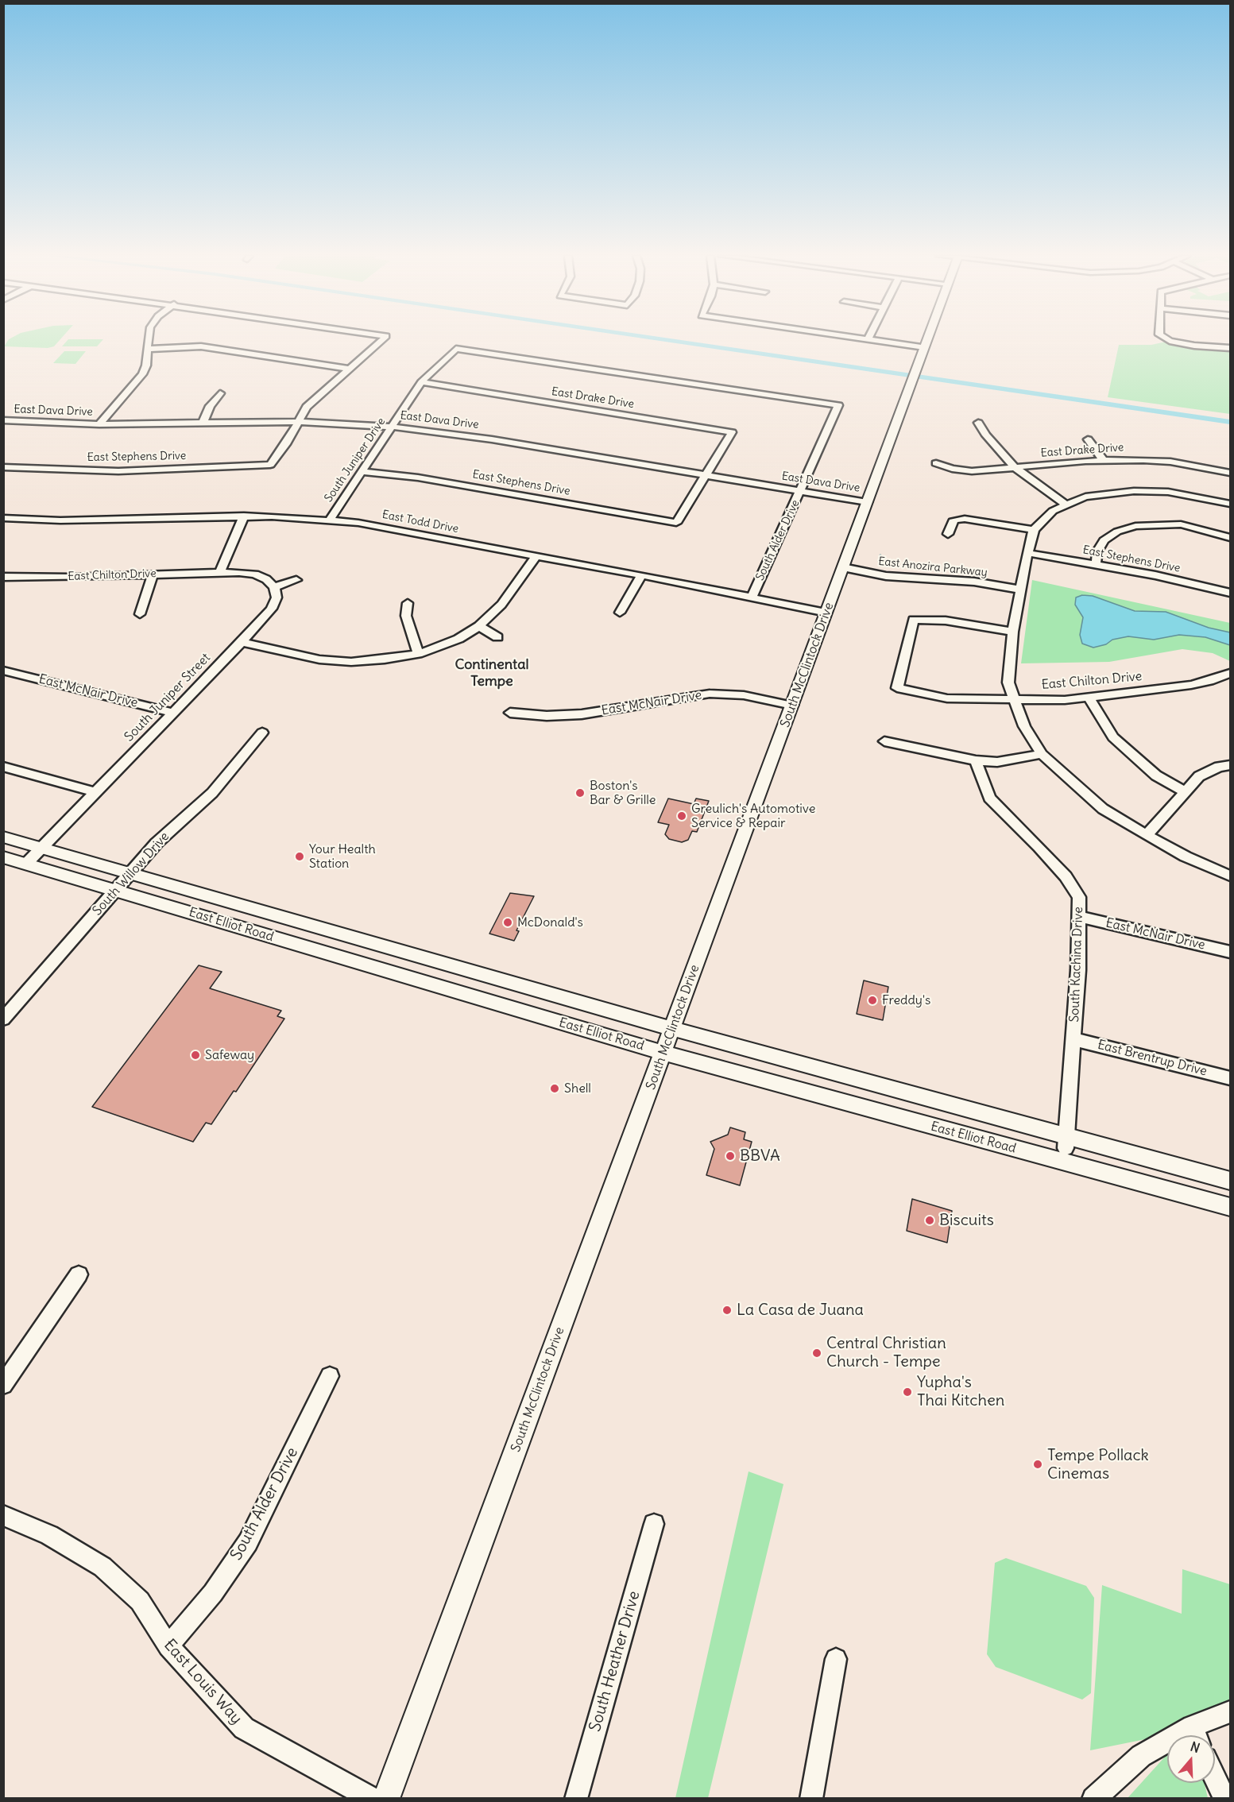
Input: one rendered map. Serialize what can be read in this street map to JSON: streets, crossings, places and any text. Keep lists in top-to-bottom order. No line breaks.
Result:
{"streets":{"main road":["South McClintock Drive","East Elliot Road"],"street":["East Drake Drive","East Dava Drive","East Stephens Drive","South Juniper Drive","East Todd Drive","South Alder Drive","East Anozira Parkway","East Chilton Drive","East McNair Drive","South Juniper Street","South Willow Drive","South Kachina Drive","East Brentrup Drive","South Heather Drive","East Louis Way"]},"crossings":[["East Drake Drive","East Dava Drive"],["East Drake Drive","East Stephens Drive"],["East Drake Drive","South Juniper Drive"],["East Dava Drive","East Stephens Drive"],["East Dava Drive","South Juniper Drive"],["East Dava Drive","South Alder Drive"],["East Dava Drive","South McClintock Drive"],["East Stephens Drive","South Juniper Drive"],["South Juniper Drive","East Todd Drive"],["South Juniper Drive","South Alder Drive"],["East Todd Drive","South Alder Drive"],["East Todd Drive","South McClintock Drive"],["South Alder Drive","East Louis Way"],["East Anozira Parkway","South McClintock Drive"],["South McClintock Drive","East McNair Drive"],["South McClintock Drive","East Elliot Road"],["East McNair Drive","South Juniper Street"],["East McNair Drive","South Kachina Drive"],["South Juniper Street","East Elliot Road"],["South Willow Drive","East Elliot Road"],["East Elliot Road","South Kachina Drive"],["South Kachina Drive","East Brentrup Drive"]],"districts":["Continental Tempe"],"places":["Boston's Bar & Grille","Greulich's Automotive Service & Repair","Your Health Station","McDonald's","Freddy's","Safeway","Shell","BBVA","Biscuits","La Casa de Juana","Central Christian Church - Tempe","Yupha's Thai Kitchen","Tempe Pollack Cinemas"],"north":"top"}
